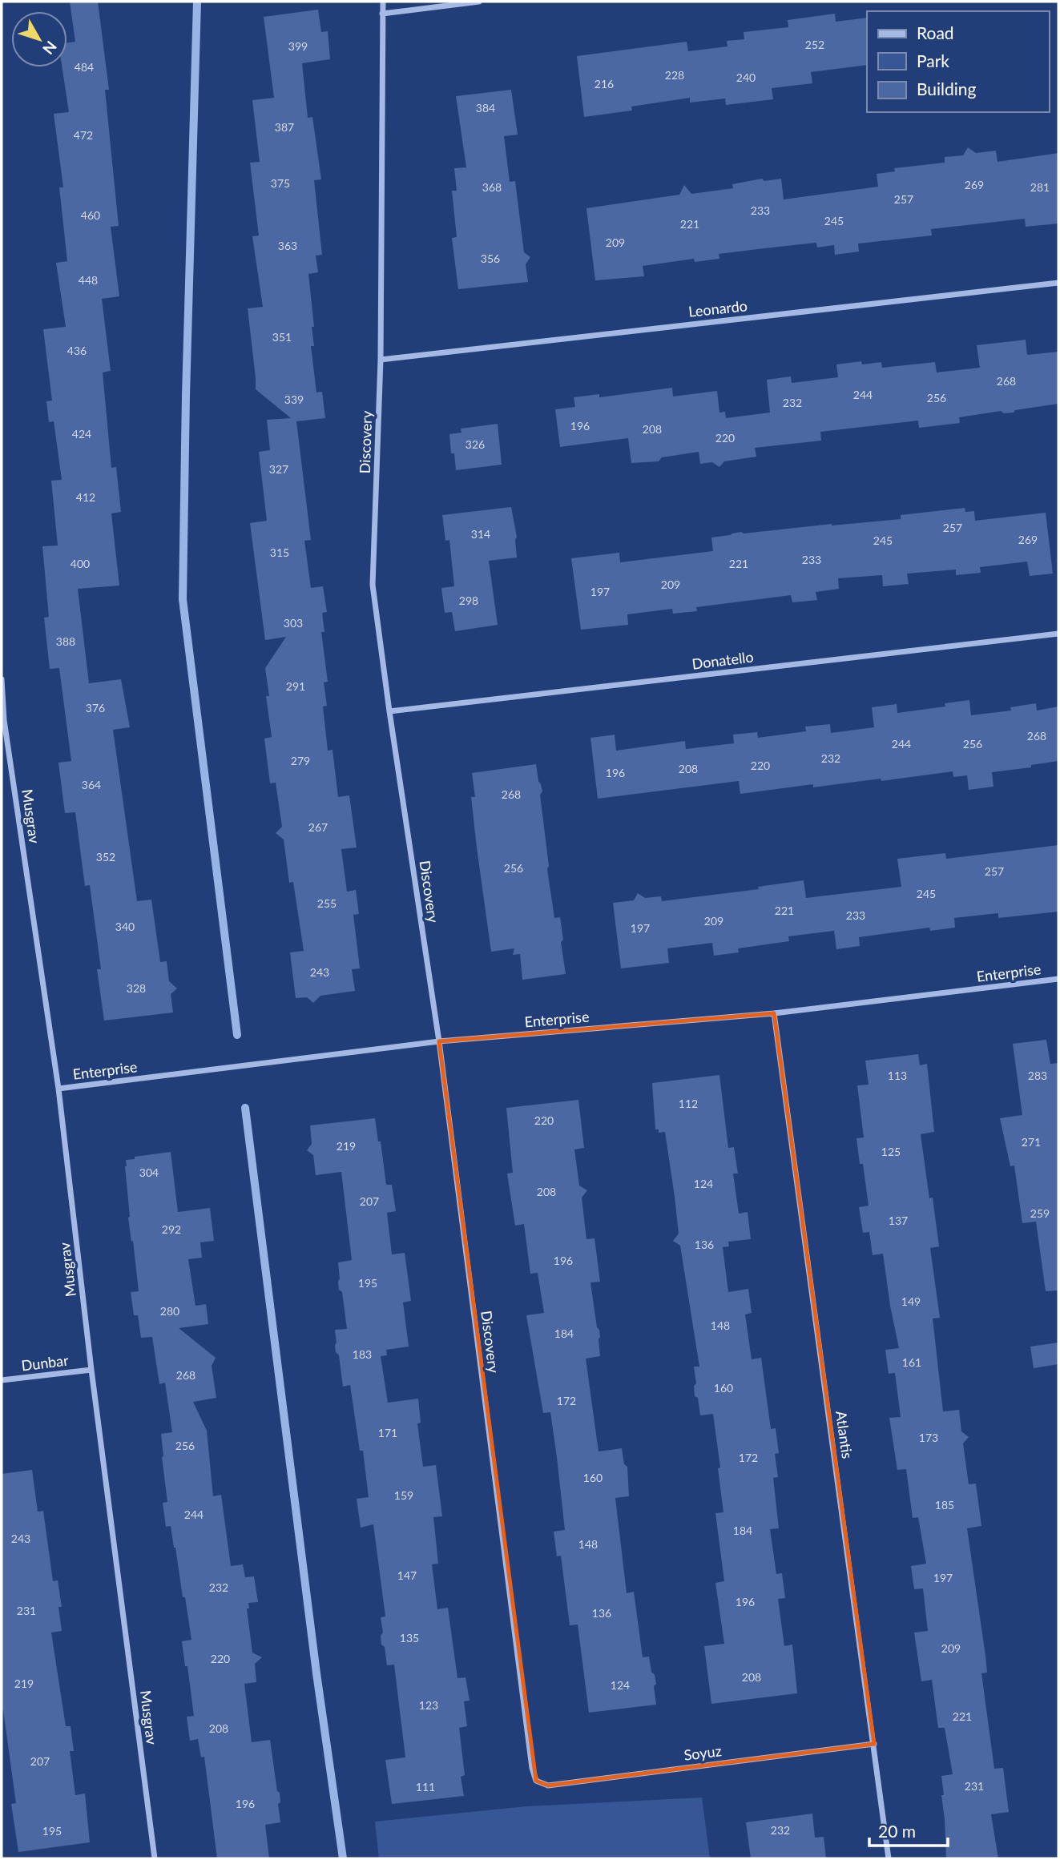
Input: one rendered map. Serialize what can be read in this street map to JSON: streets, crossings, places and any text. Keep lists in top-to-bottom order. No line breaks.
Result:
{"streets":{"street":["Leonardo","Discovery","Donatello","Musgrav","Enterprise","Dunbar","Atlantis","Soyuz"]},"crossings":[["Leonardo","Discovery"],["Discovery","Donatello"],["Discovery","Enterprise"],["Discovery","Soyuz"],["Musgrav","Enterprise"],["Musgrav","Dunbar"],["Enterprise","Atlantis"],["Atlantis","Soyuz"]],"house_numbers":["252","399","484","228","240","216","384","387","472","375","269","368","281","257","233","460","245","221","209","363","356","448","351","436","268","244","256","339","232","196","208","424","220","326","327","412","257","314","269","245","315","233","400","221","209","197","298","303","388","291","376","268","244","256","232","279","220","208","196","364","268","267","352","256","257","245","255","221","233","209","340","197","243","328","113","283","112","220","271","219","125","304","124","208","207","259","137","292","136","196","195","149","280","148","184","183","161","268","160","172","171","173","256","172","160","159","185","244","184","243","148","147","197","232","196","231","136","135","209","220","208","219","124","123","221","208","207","231","111","196","232","195"],"legend":["Road","Park","Building"],"scale_bar":"20 m","north":"bottom right"}
